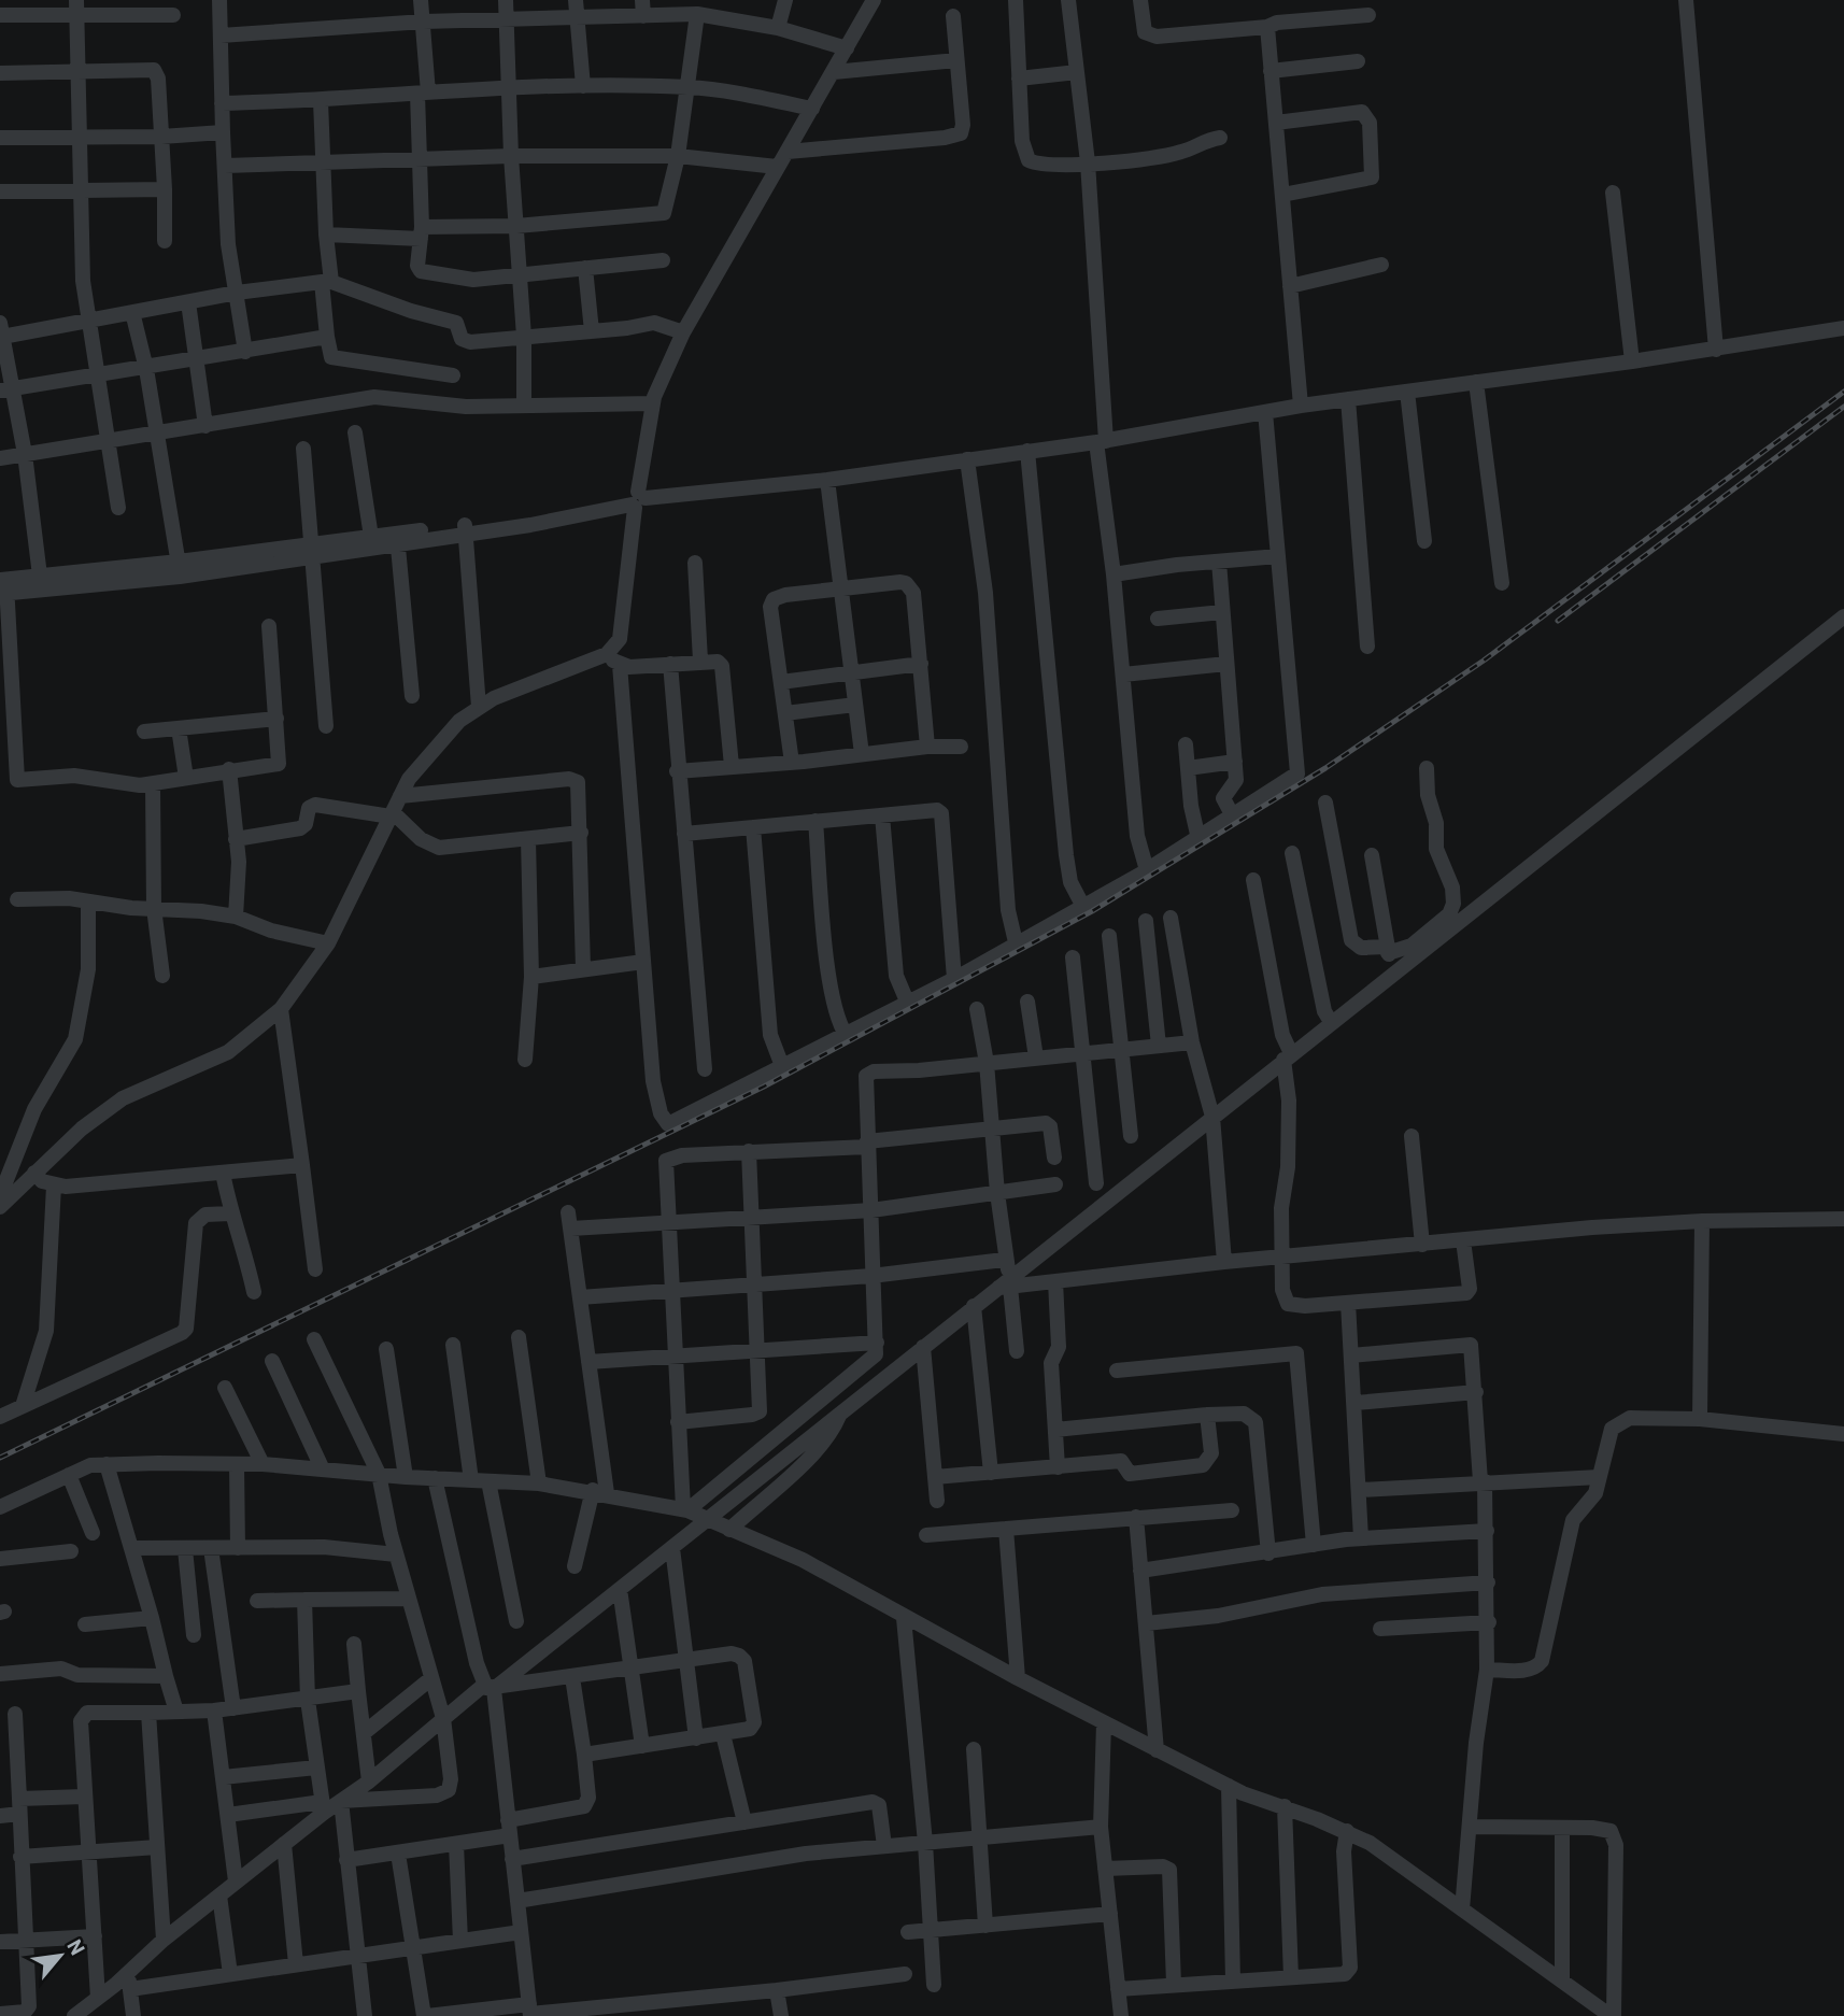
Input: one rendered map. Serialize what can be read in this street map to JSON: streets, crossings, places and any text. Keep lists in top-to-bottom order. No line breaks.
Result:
{"north":"top right"}
